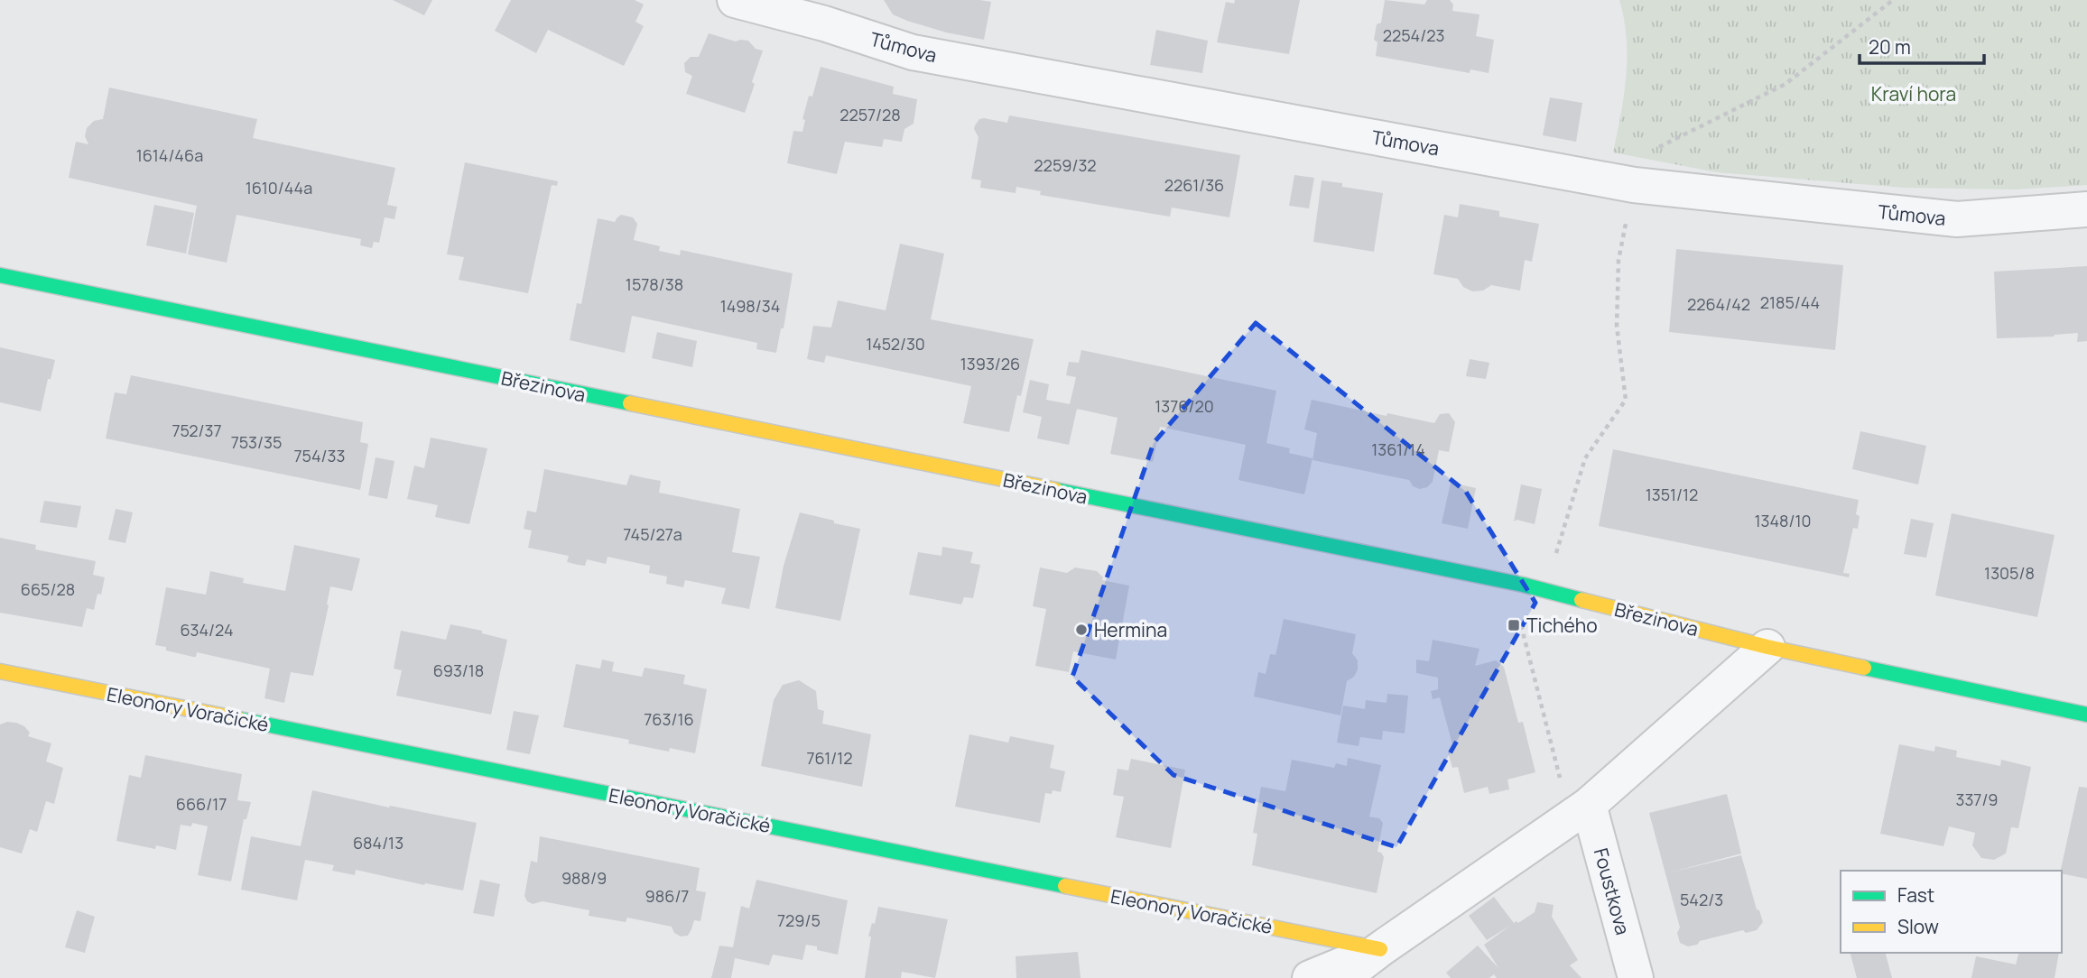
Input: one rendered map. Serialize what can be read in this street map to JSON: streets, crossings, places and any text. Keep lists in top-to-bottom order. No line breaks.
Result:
{"streets":{"street":["Tůmova","Březinova","Eleonory Voračické","Foustkova"]},"parks":["Kraví hora"],"places":{"transit":["Tichého"],"other":["Hermina"]},"house_numbers":["2254/23","2257/28","1614/46a","2259/32","2261/36","1610/44a","1578/38","2185/44","2264/42","1498/34","1452/30","1393/26","1376/20","752/37","753/35","1361/14","754/33","1351/12","1348/10","745/27a","1305/8","665/28","634/24","693/18","763/16","761/12","337/9","666/17","684/13","988/9","986/7","542/3","729/5"],"legend":["Fast","Slow"],"scale_bar":"20 m"}
